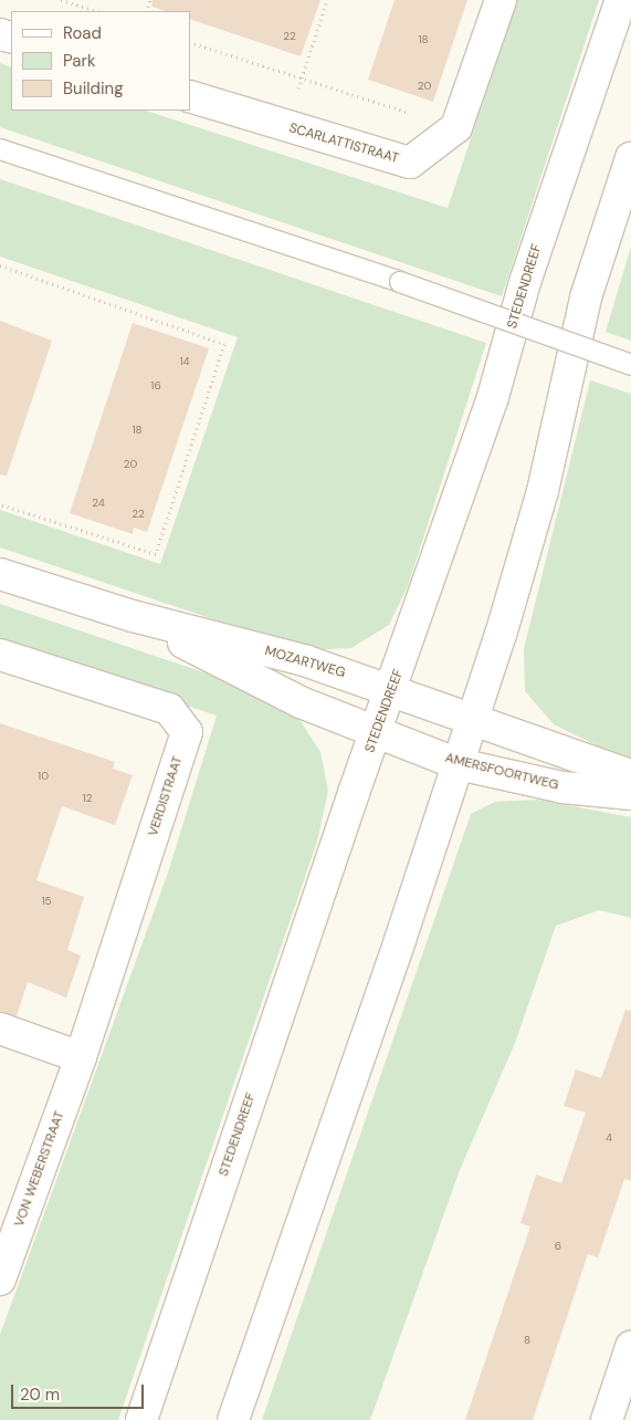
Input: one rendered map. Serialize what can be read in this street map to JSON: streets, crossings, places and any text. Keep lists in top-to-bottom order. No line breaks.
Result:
{"streets":{"main road":["SCARLATTISTRAAT","STEDENDREEF","MOZARTWEG","AMERSFOORTWEG","VERDISTRAAT","VON WEBERSTRAAT"]},"crossings":[["STEDENDREEF","MOZARTWEG"],["STEDENDREEF","AMERSFOORTWEG"],["MOZARTWEG","AMERSFOORTWEG"],["VERDISTRAAT","VON WEBERSTRAAT"]],"house_numbers":["22","18","20","14","16","18","20","24","22","10","12","15","4","6","8"],"legend":["Road","Park","Building"],"scale_bar":"20 m"}
